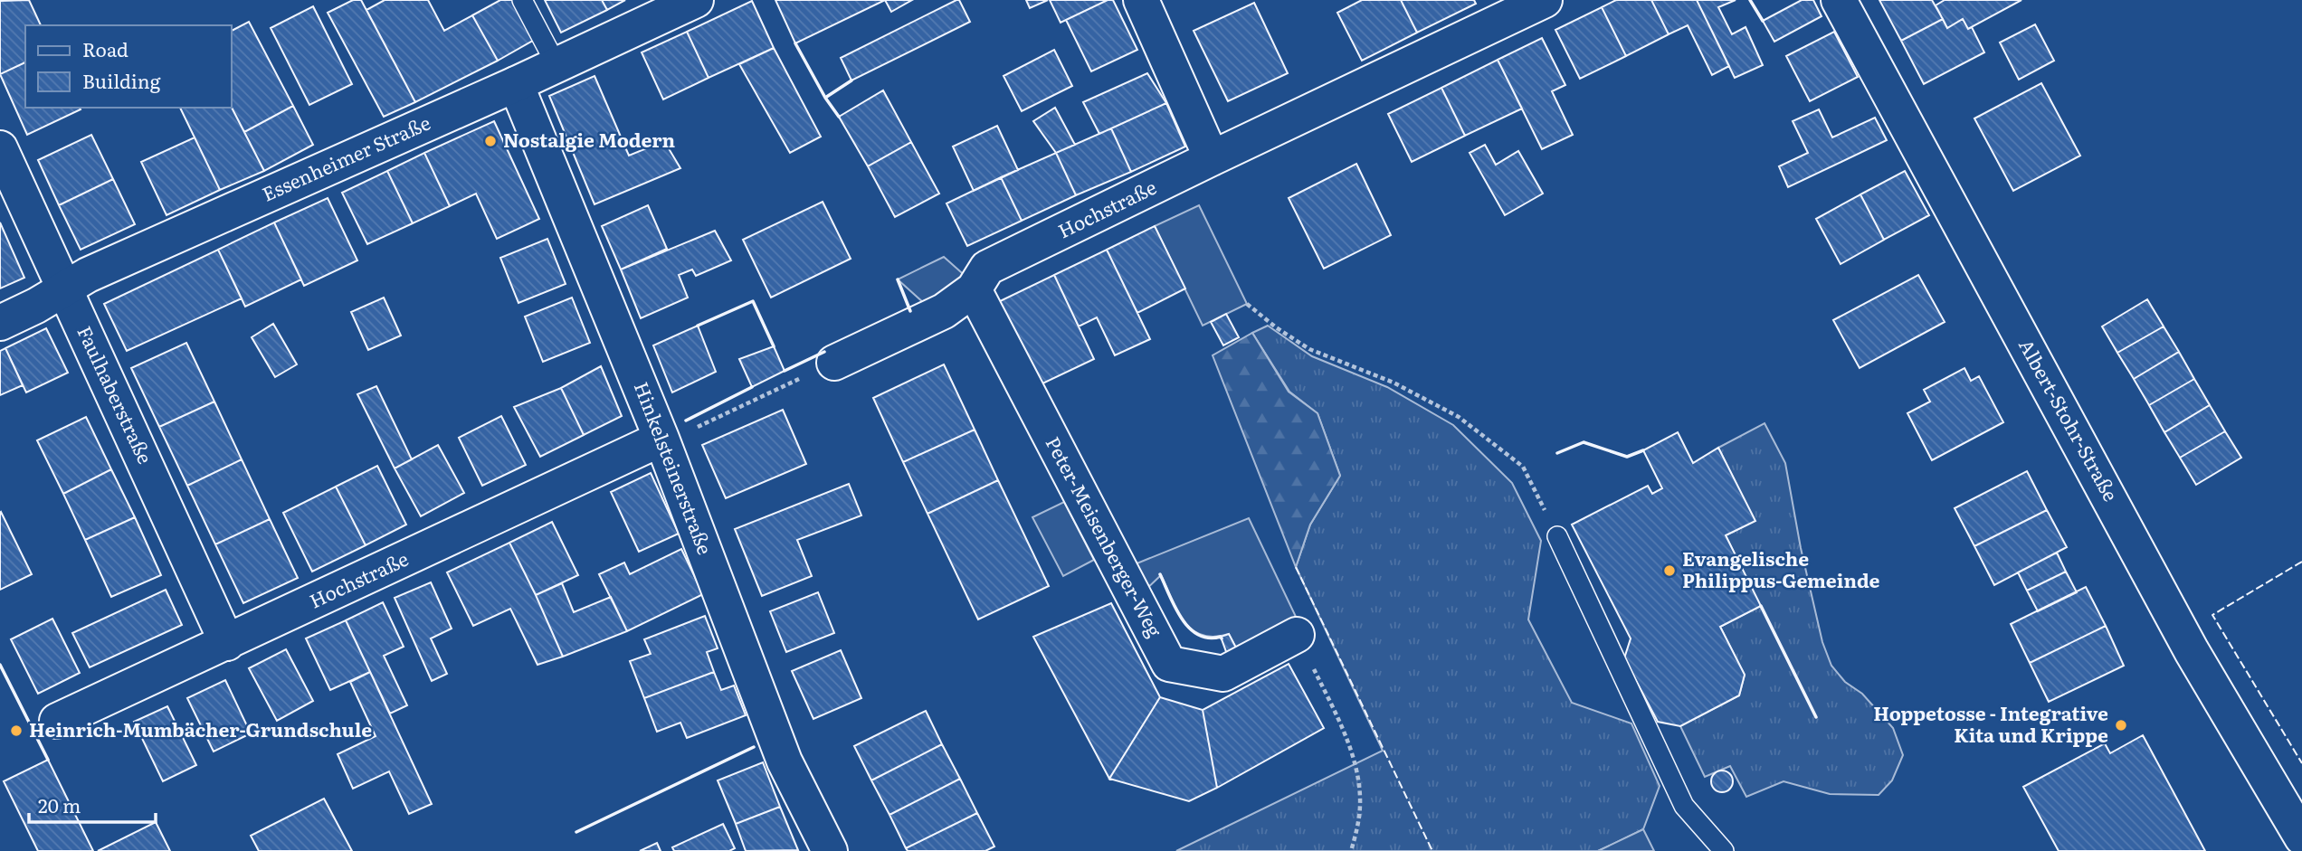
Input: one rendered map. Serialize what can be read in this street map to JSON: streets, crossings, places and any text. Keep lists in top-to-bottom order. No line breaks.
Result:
{"streets":{"street":["Essenheimer Straße","Hochstraße","Faulhaberstraße","Albert-Stohr-Straße","Hinkelsteinerstraße","Peter-Meisenberger-Weg"]},"crossings":[["Essenheimer Straße","Faulhaberstraße"],["Essenheimer Straße","Hinkelsteinerstraße"],["Hochstraße","Faulhaberstraße"],["Hochstraße","Hinkelsteinerstraße"],["Hochstraße","Peter-Meisenberger-Weg"]],"places":["Nostalgie Modern","Evangelische Philippus-Gemeinde","Hoppetosse - Integrative Kita und Krippe","Heinrich-Mumbächer-Grundschule"],"legend":["Road","Building"],"scale_bar":"20 m"}
